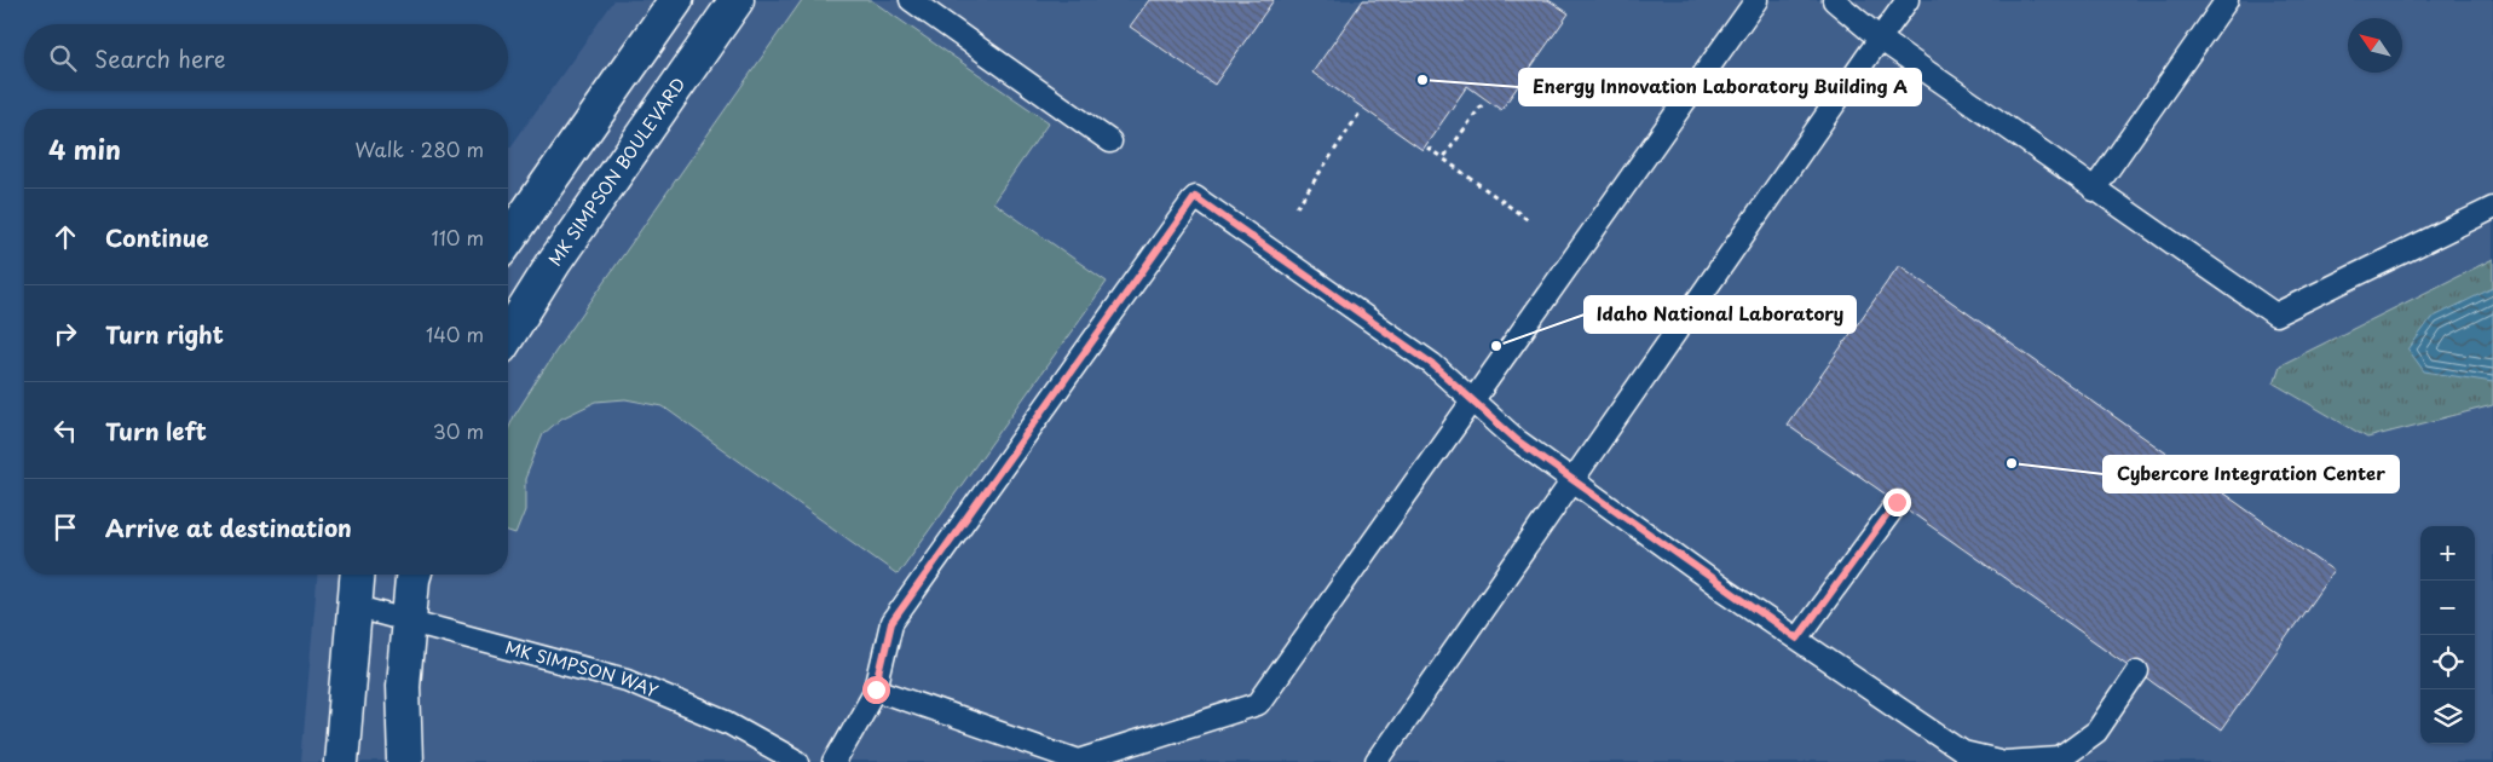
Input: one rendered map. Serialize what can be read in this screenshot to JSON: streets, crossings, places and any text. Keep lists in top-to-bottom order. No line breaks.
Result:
{"streets":{"street":["MK SIMPSON BOULEVARD"],"lane":["MK SIMPSON WAY"]},"places":["Energy Innovation Laboratory Building A","Idaho National Laboratory","Cybercore Integration Center"],"north":"top left","page":{"search":"Search here","heading":["4 min","Walk · 280 m"],"list":[["Continue","110 m"],["Turn right","140 m"],["Turn left","30 m"],"Arrive at destination"],"map_buttons":["+","−"]}}
